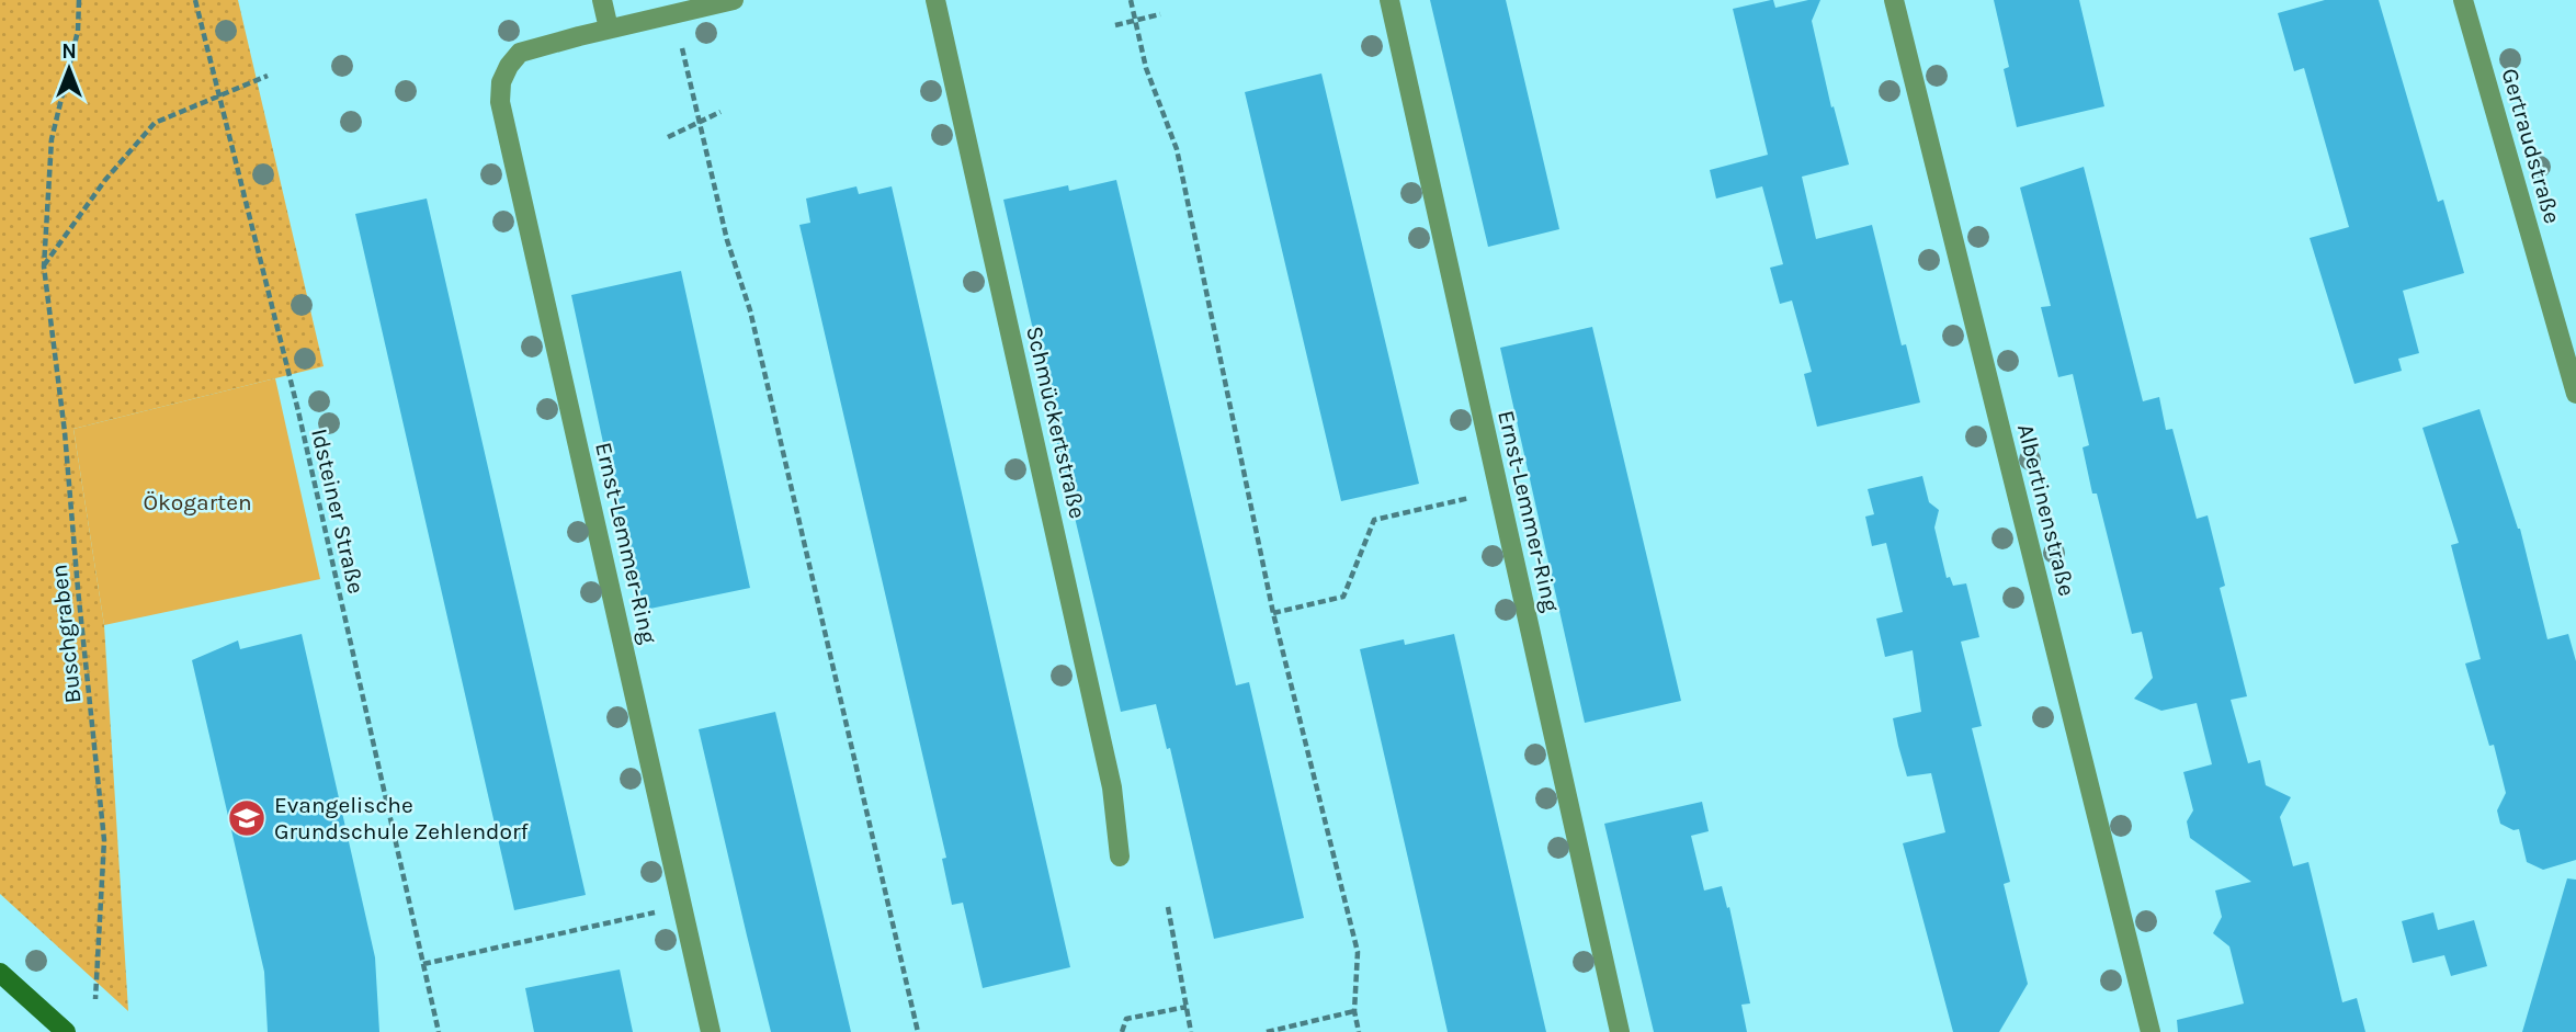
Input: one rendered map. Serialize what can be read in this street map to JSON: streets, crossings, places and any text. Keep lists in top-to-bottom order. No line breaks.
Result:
{"streets":{"street":["Gertraudstraße","Schmückertstraße","Albertinenstraße","Ernst-Lemmer-Ring"],"path":["Idsteiner Straße","Buschgraben"]},"parks":["Ökogarten"],"places":{"school or university":["Evangelische Grundschule Zehlendorf"]},"north":"top"}
